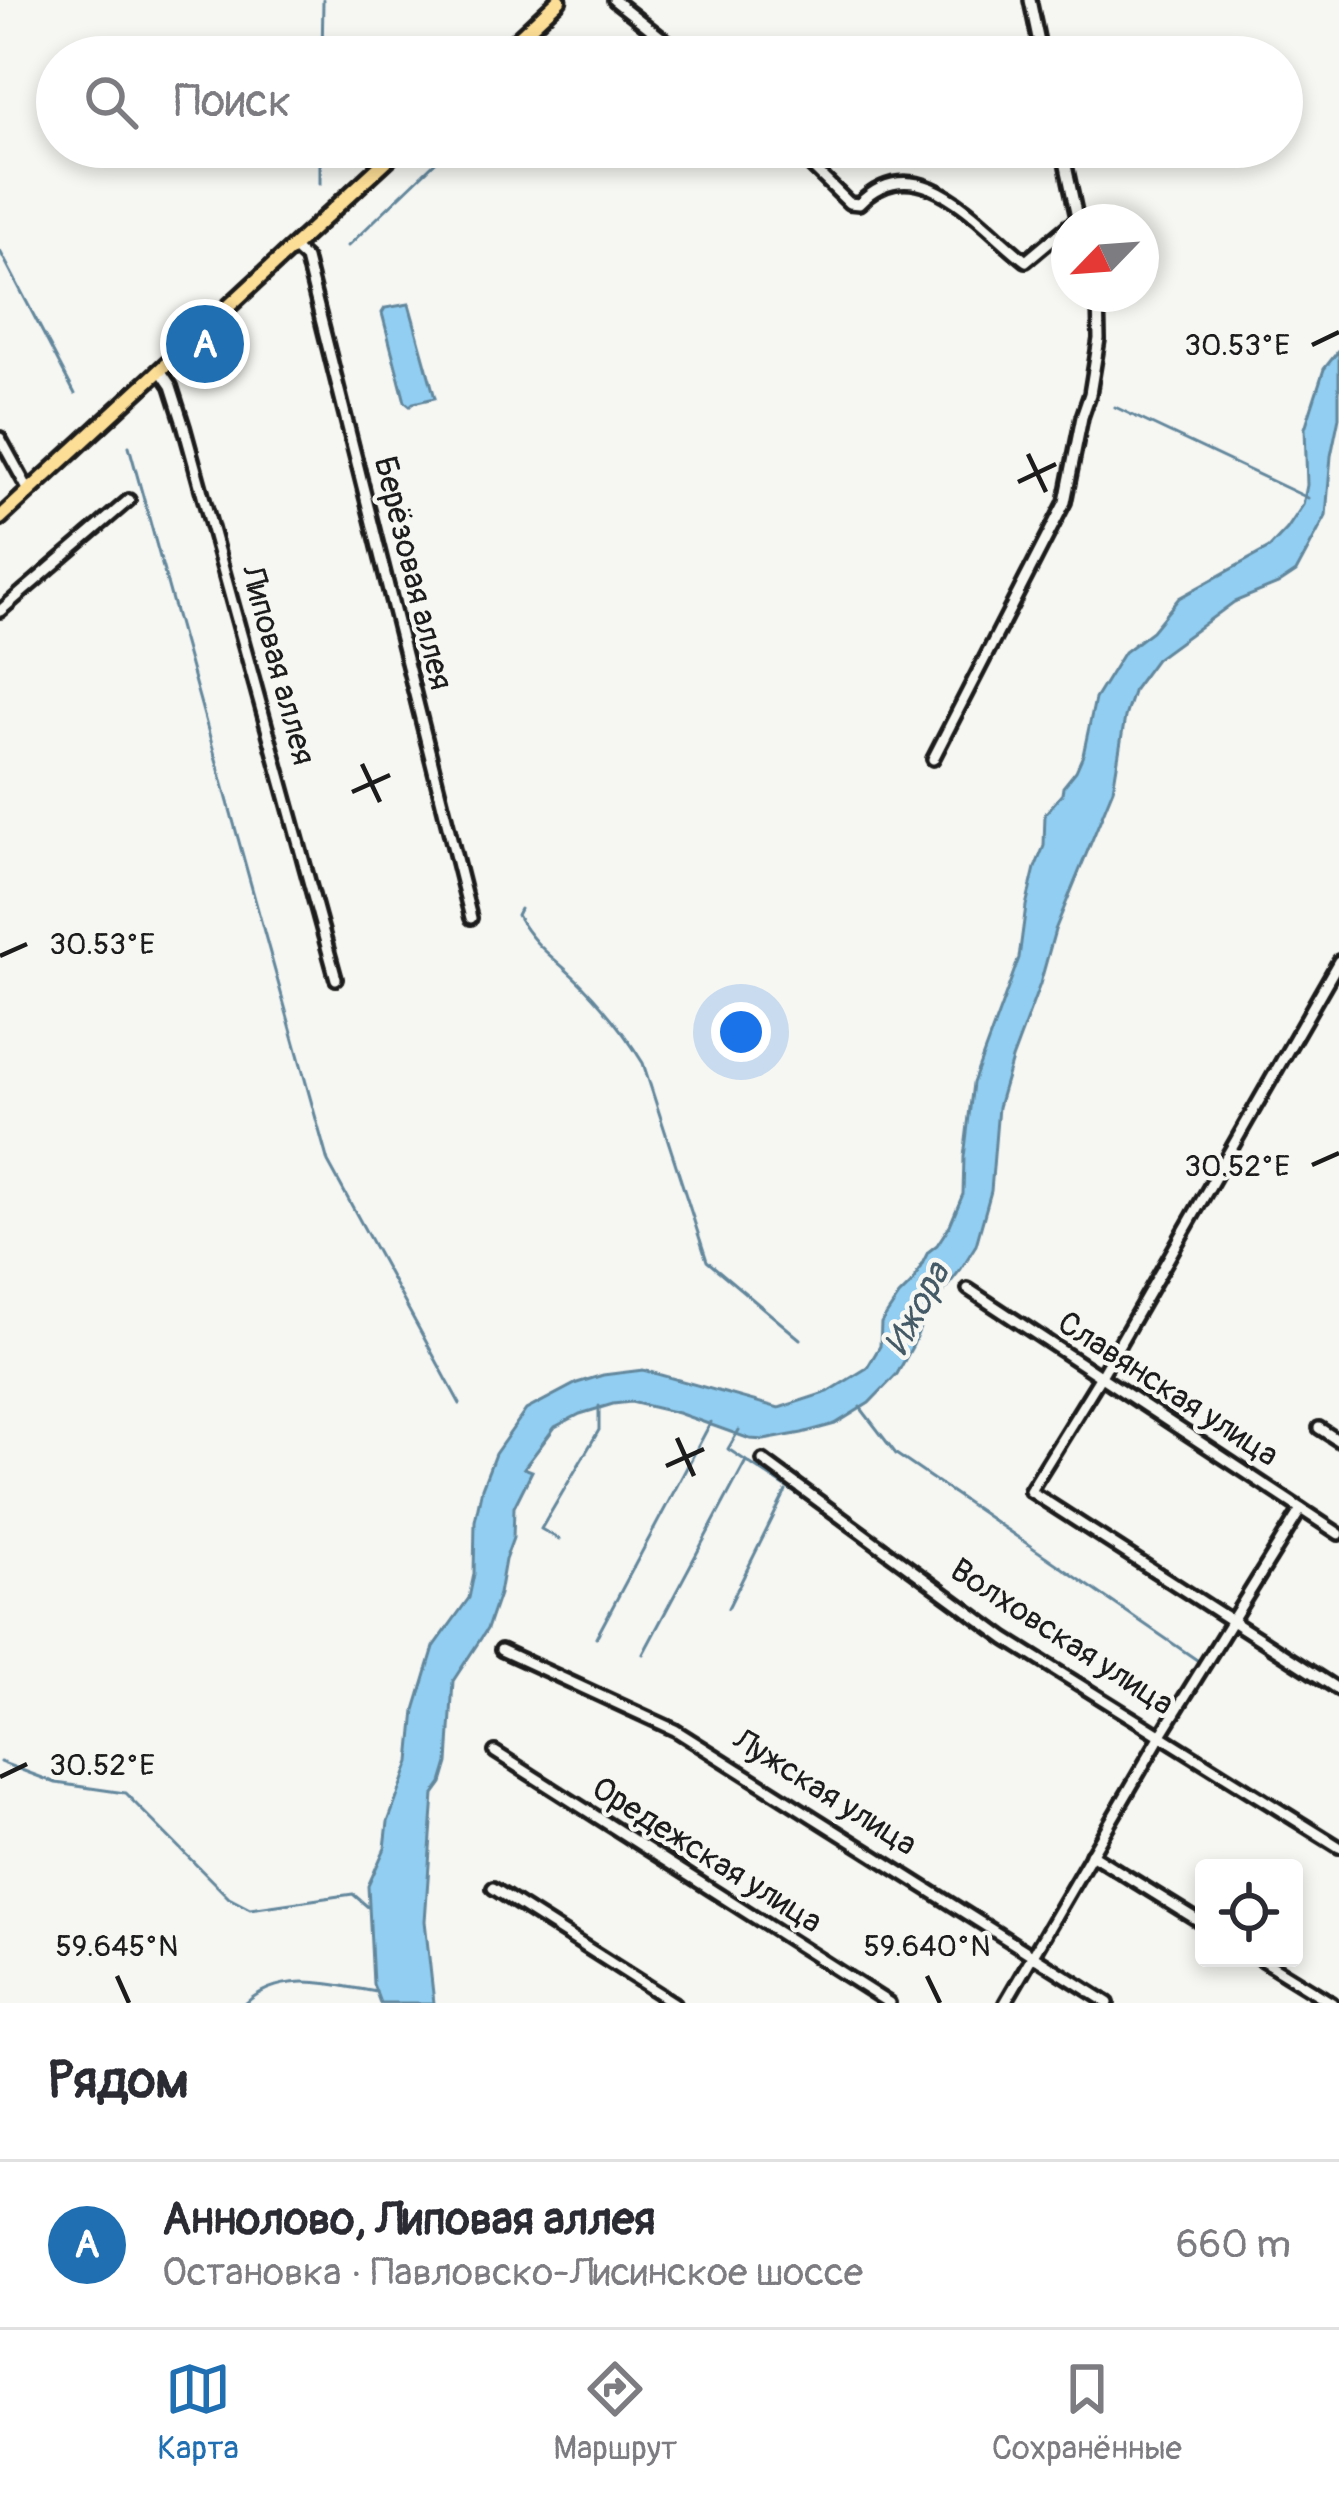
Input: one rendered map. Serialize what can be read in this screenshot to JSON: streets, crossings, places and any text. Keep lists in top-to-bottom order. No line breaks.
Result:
{"streets":{"street":["Берёзовая аллея","Липовая аллея","Славянская улица","Волховская улица","Лужская улица","Оредежская улица"]},"water":["Ижора"],"north":"bottom left","page":{"search":"Поиск","pins":"A","heading":"Рядом","list":[{"mark":"A","name":"Аннолово, Липовая аллея","note":"Остановка · Павловско-Лисинское шоссе","value":"660 m"}],"nav":["Карта","Маршрут","Сохранённые"]},"coordinates":["30.53°E","30.52°E","59.645°N","59.640°N"]}
